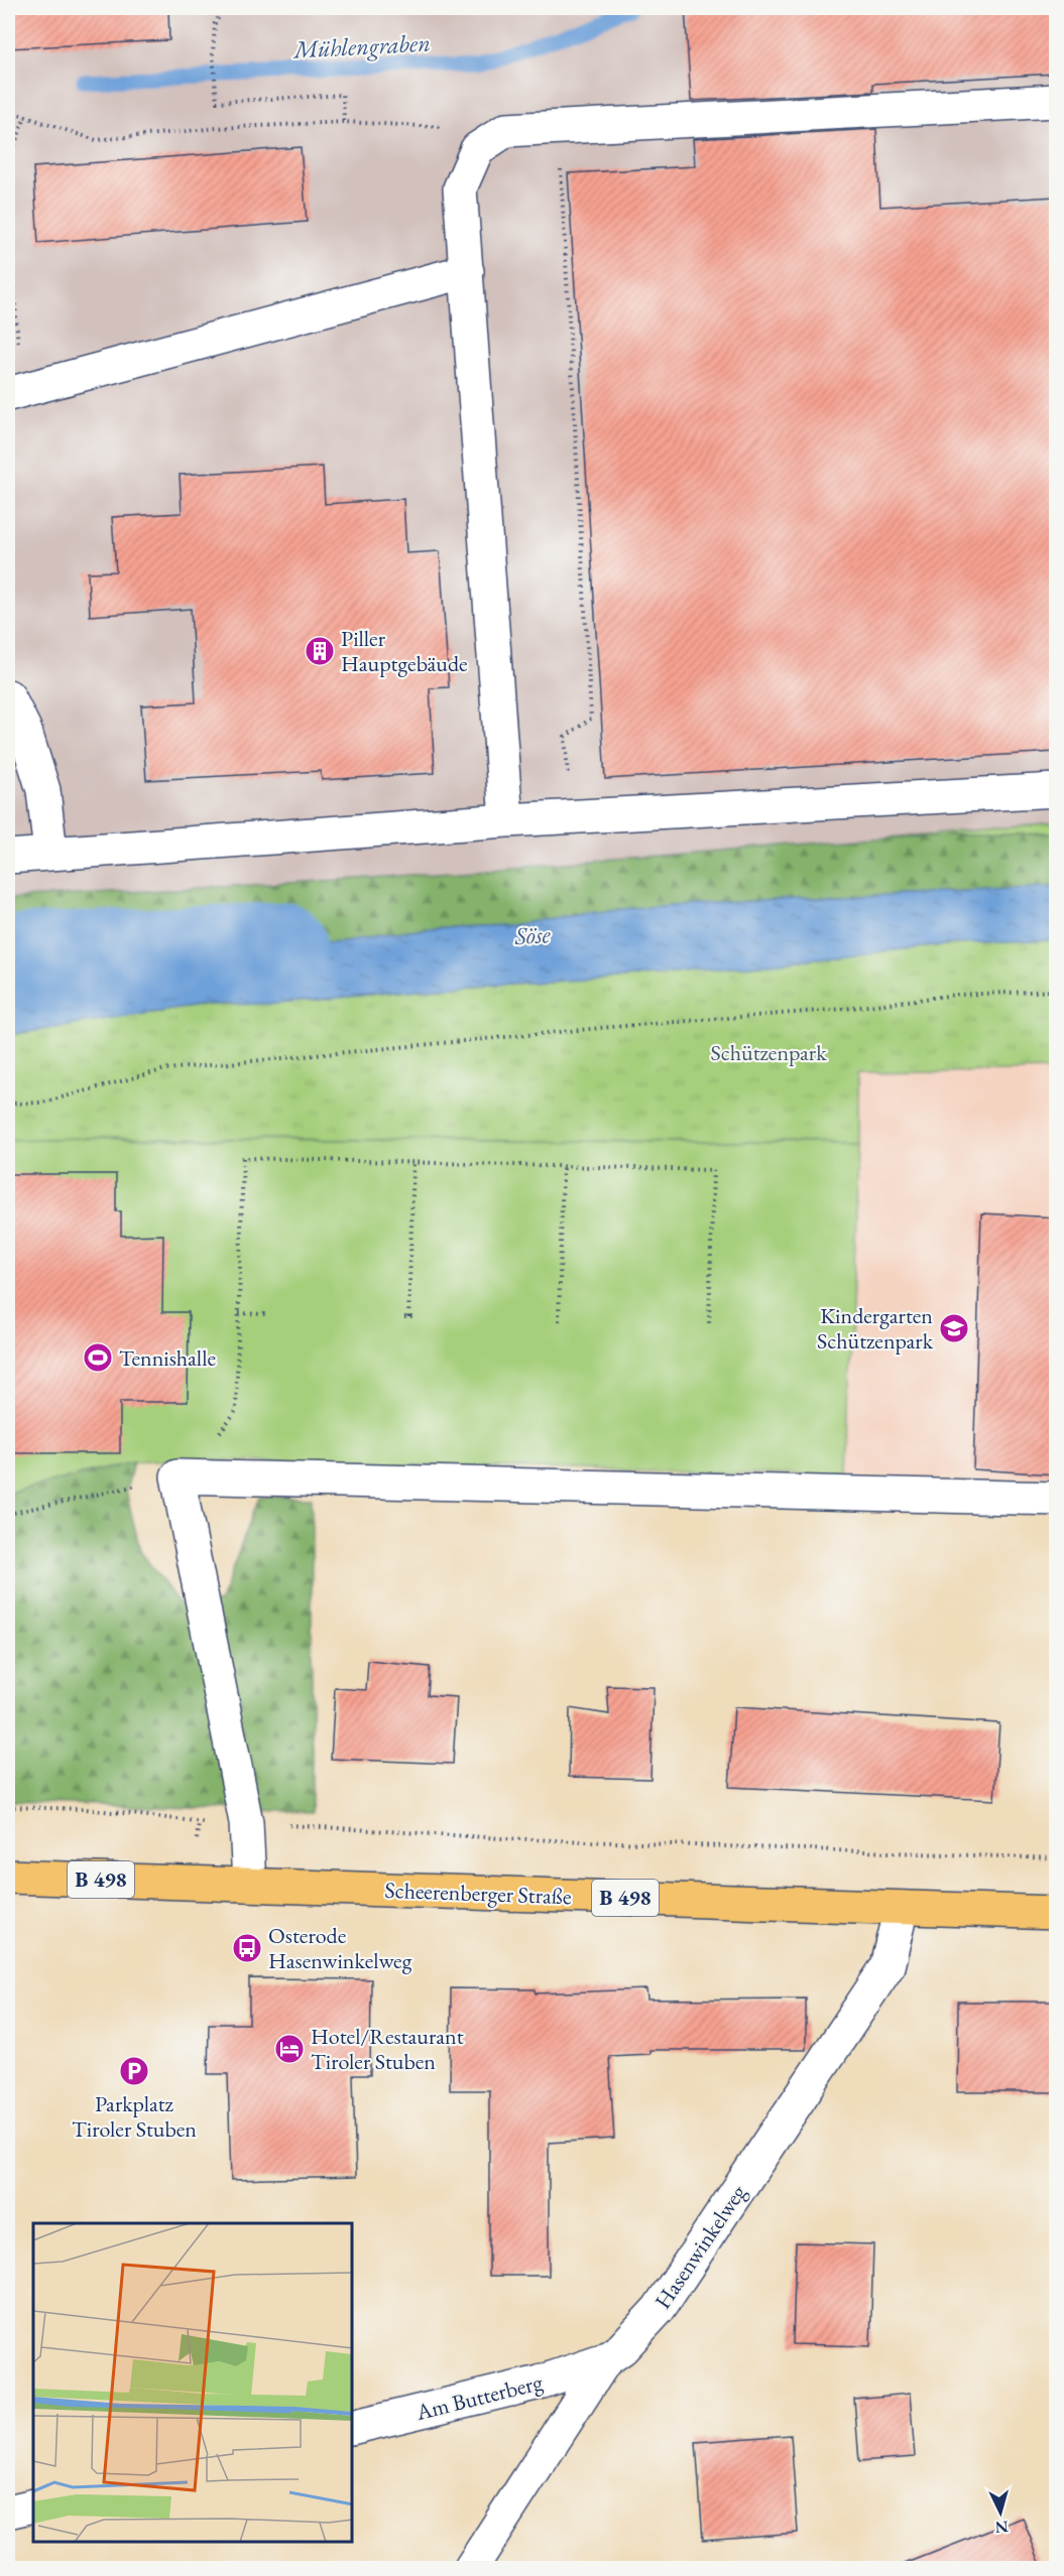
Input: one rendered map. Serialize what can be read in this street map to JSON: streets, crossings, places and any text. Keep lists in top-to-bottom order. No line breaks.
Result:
{"streets":{"main road":["B 498","Scheerenberger Straße"],"street":["Hasenwinkelweg","Am Butterberg"]},"crossings":[["Scheerenberger Straße","Hasenwinkelweg"],["Hasenwinkelweg","Am Butterberg"]],"water":["Mühlengraben","Söse"],"parks":["Schützenpark"],"places":{"building":["Piller Hauptgebäude"],"school or university":["Kindergarten Schützenpark"],"sports":["Tennishalle"],"bus stop":["Osterode Hasenwinkelweg"],"hotel":["Hotel/Restaurant Tiroler Stuben"],"parking":["Parkplatz Tiroler Stuben"]},"north":"bottom"}
